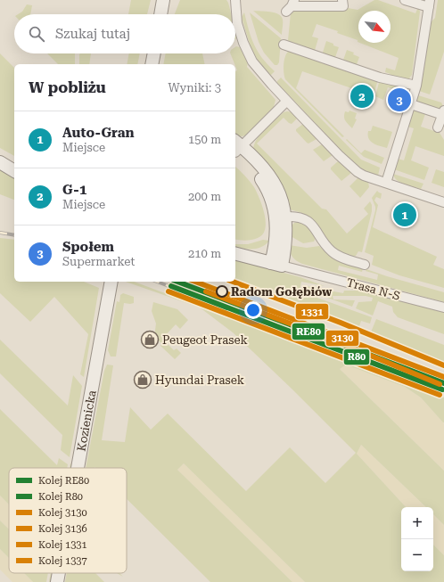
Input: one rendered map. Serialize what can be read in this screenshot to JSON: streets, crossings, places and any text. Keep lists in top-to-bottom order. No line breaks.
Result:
{"streets":{"main road":["Kozienicka"],"street":["Trasa N-S"]},"places":{"other":["Radom Gołębiów"],"shop":["Peugeot Prasek","Hyundai Prasek"]},"lines":["rail line RE80","rail line 3130","rail line 1331","rail line R80","rail line 3136","rail line 1337"],"legend":["Kolej RE80","Kolej R80","Kolej 3130","Kolej 3136","Kolej 1331","Kolej 1337"],"north":"bottom right","page":{"search":"Szukaj tutaj","heading":["W pobliżu","Wyniki: 3"],"pins":["2","3","1"],"list":[{"mark":"1","name":"Auto-Gran","note":"Miejsce","value":"150 m"},{"mark":"2","name":"G-1","note":"Miejsce","value":"200 m"},{"mark":"3","name":"Społem","note":"Supermarket","value":"210 m"}],"map_buttons":["+","−"]}}
